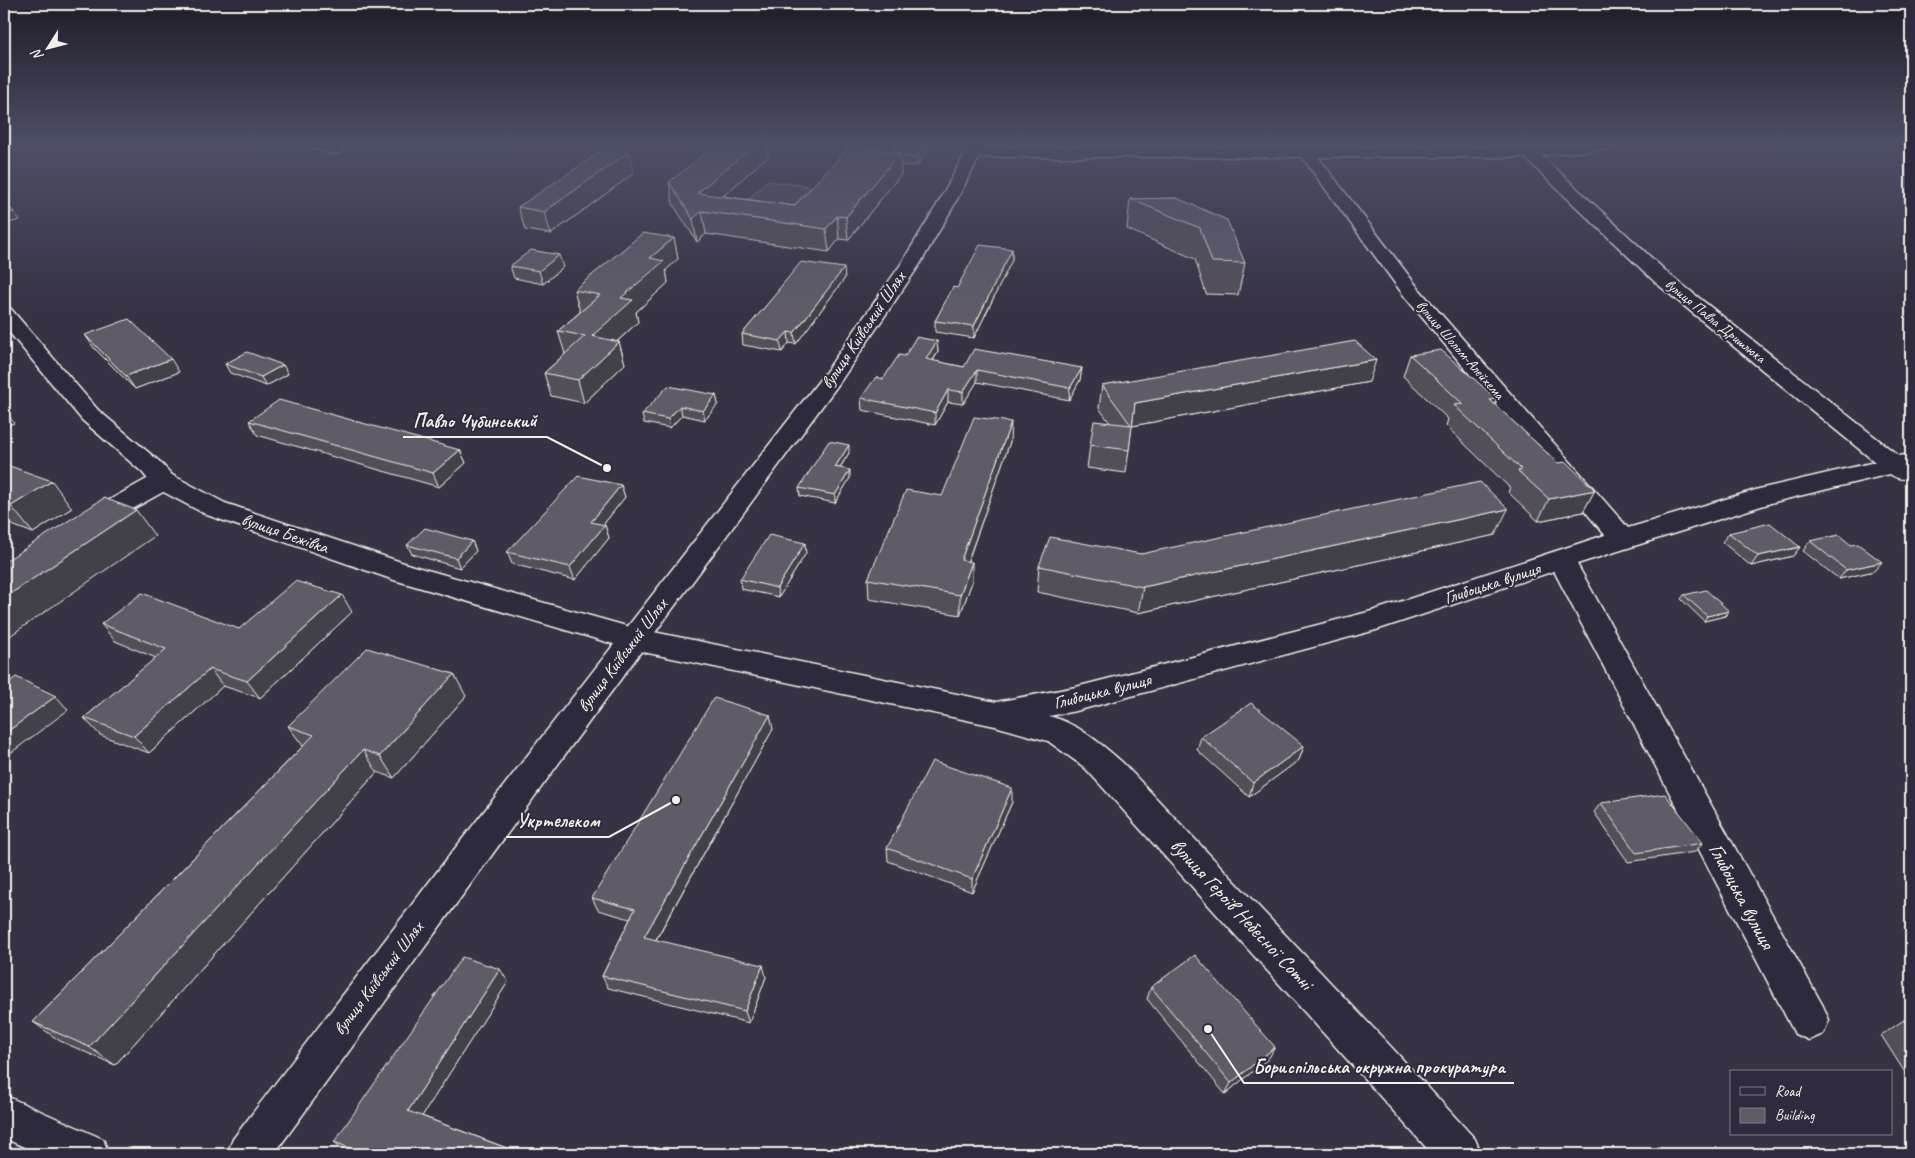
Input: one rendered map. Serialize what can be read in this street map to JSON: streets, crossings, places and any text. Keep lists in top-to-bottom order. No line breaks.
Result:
{"streets":{"main road":["вулиця Павла Дришлюка","вулиця Київський Шлях","вулиця Шолом-Алейхема","вулиця Бежівка","Глибоцька вулиця","вулиця Героїв Небесної Сотні"]},"crossings":[["вулиця Павла Дришлюка","Глибоцька вулиця"],["вулиця Київський Шлях","вулиця Бежівка"],["вулиця Київський Шлях","Глибоцька вулиця"],["вулиця Шолом-Алейхема","Глибоцька вулиця"],["вулиця Бежівка","Глибоцька вулиця"],["Глибоцька вулиця","вулиця Героїв Небесної Сотні"]],"places":["Павло Чубинський","Укртелеком","Бориспільська окружна прокуратура"],"legend":["Road","Building"],"north":"bottom left"}
